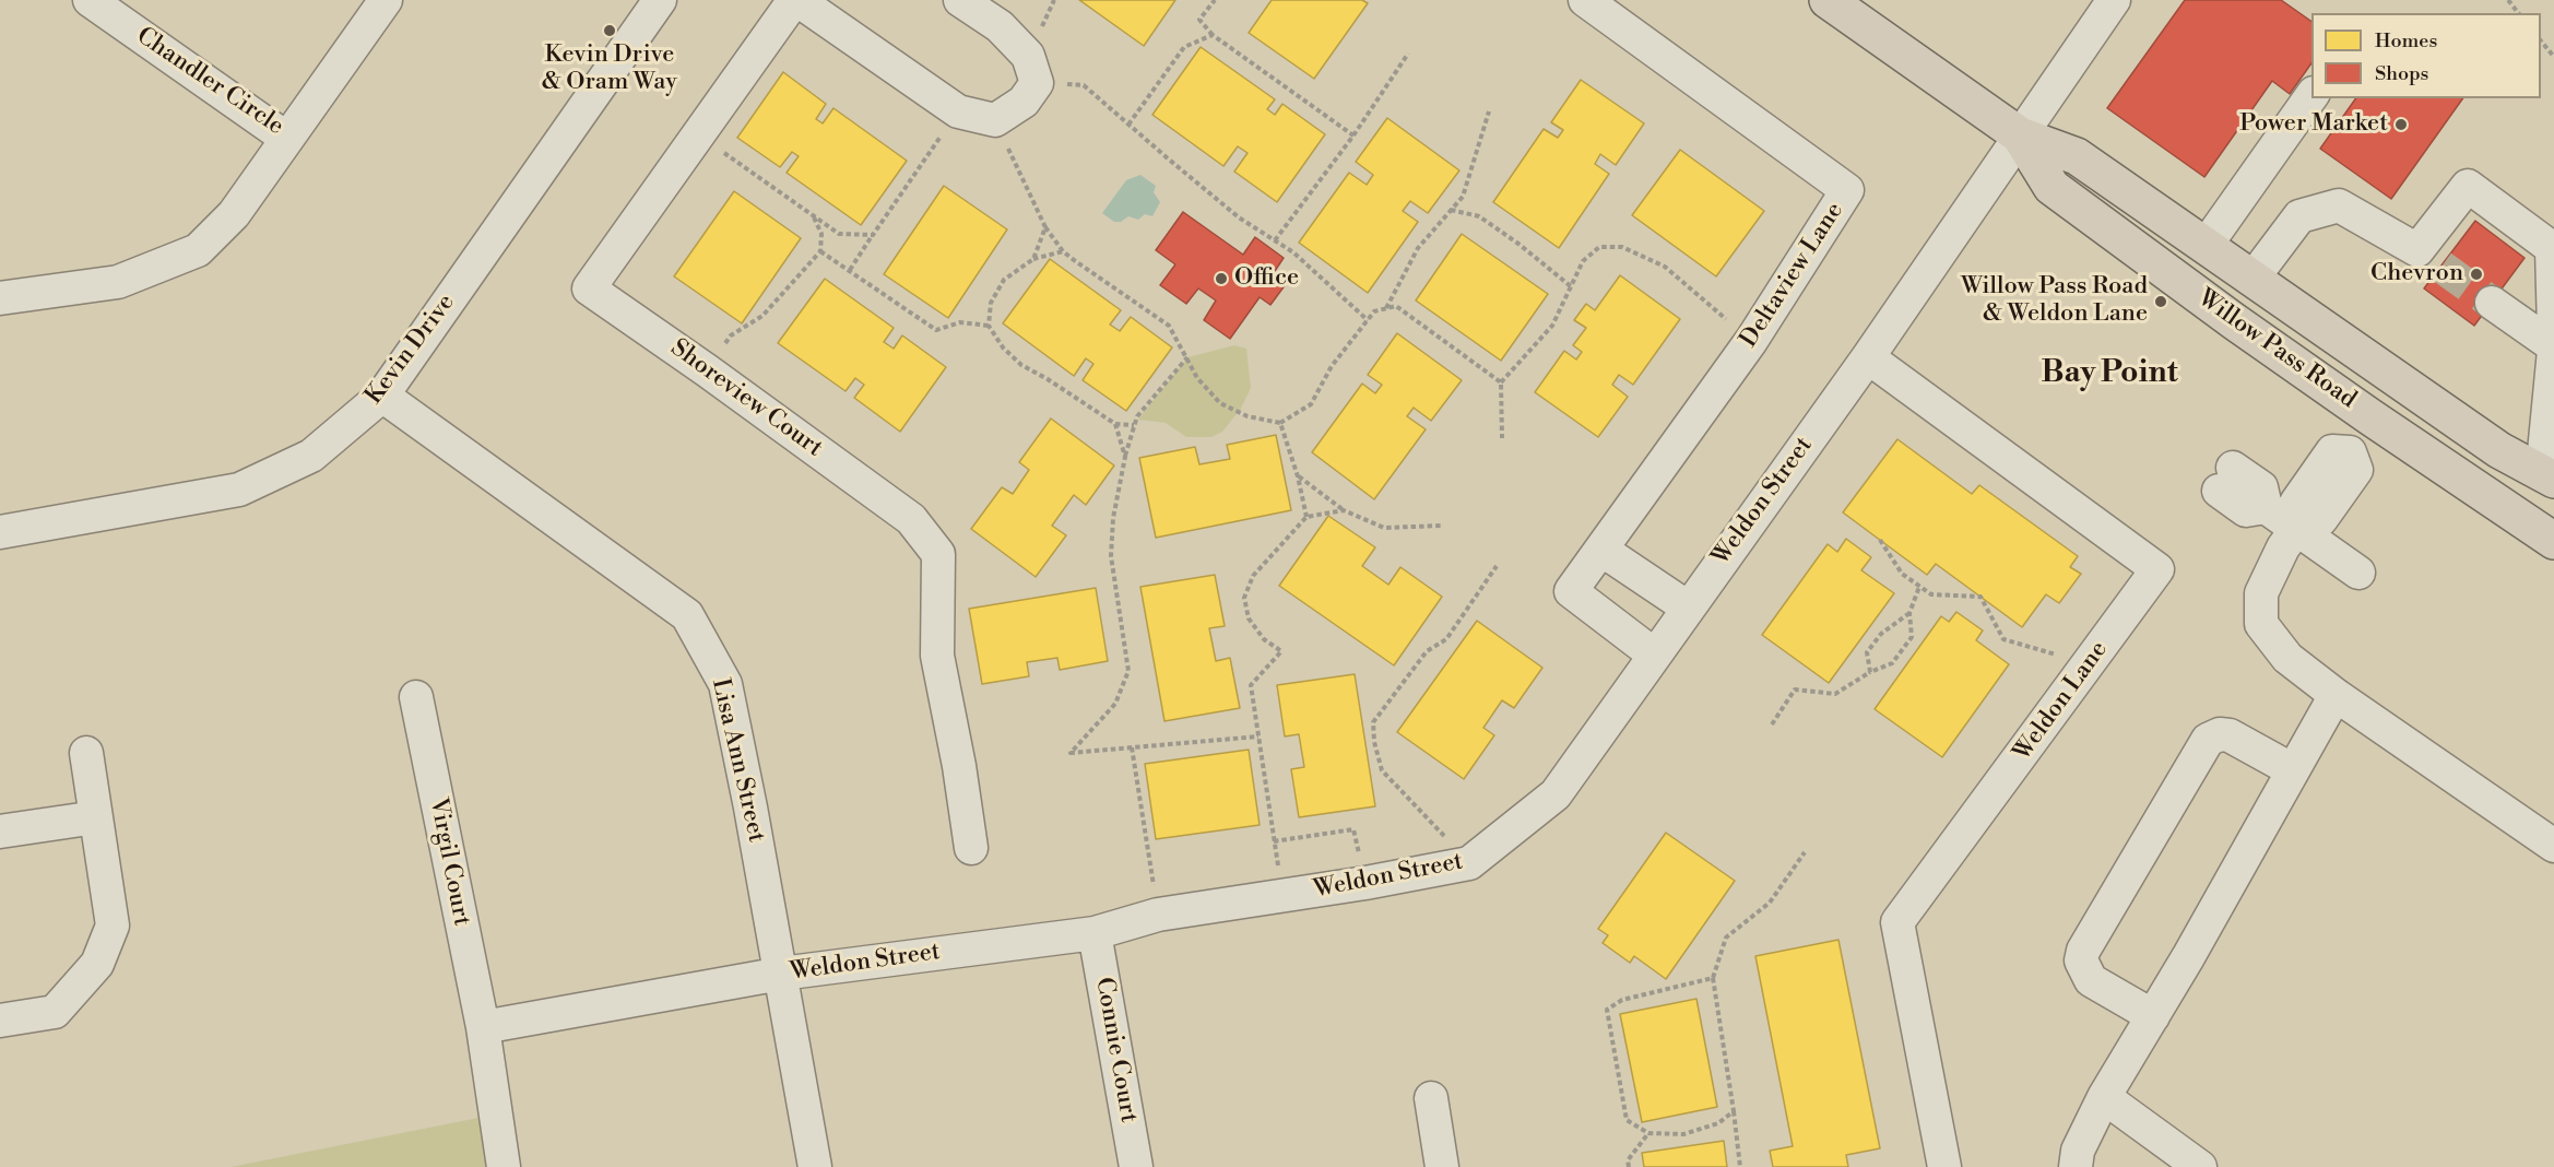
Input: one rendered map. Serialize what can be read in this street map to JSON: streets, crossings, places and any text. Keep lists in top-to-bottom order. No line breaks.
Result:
{"streets":{"main road":["Willow Pass Road"],"street":["Chandler Circle","Deltaview Lane","Kevin Drive","Shoreview Court","Weldon Street","Weldon Lane","Lisa Ann Street","Virgil Court","Connie Court"]},"crossings":[["Deltaview Lane","Weldon Street"],["Kevin Drive","Lisa Ann Street"],["Willow Pass Road","Weldon Street"],["Weldon Street","Weldon Lane"],["Weldon Street","Lisa Ann Street"],["Weldon Street","Virgil Court"],["Weldon Street","Connie Court"]],"districts":["Bay Point"],"places":["Kevin Drive & Oram Way","Power Market","Chevron","Office","Willow Pass Road & Weldon Lane"],"legend":["Homes","Shops"]}
